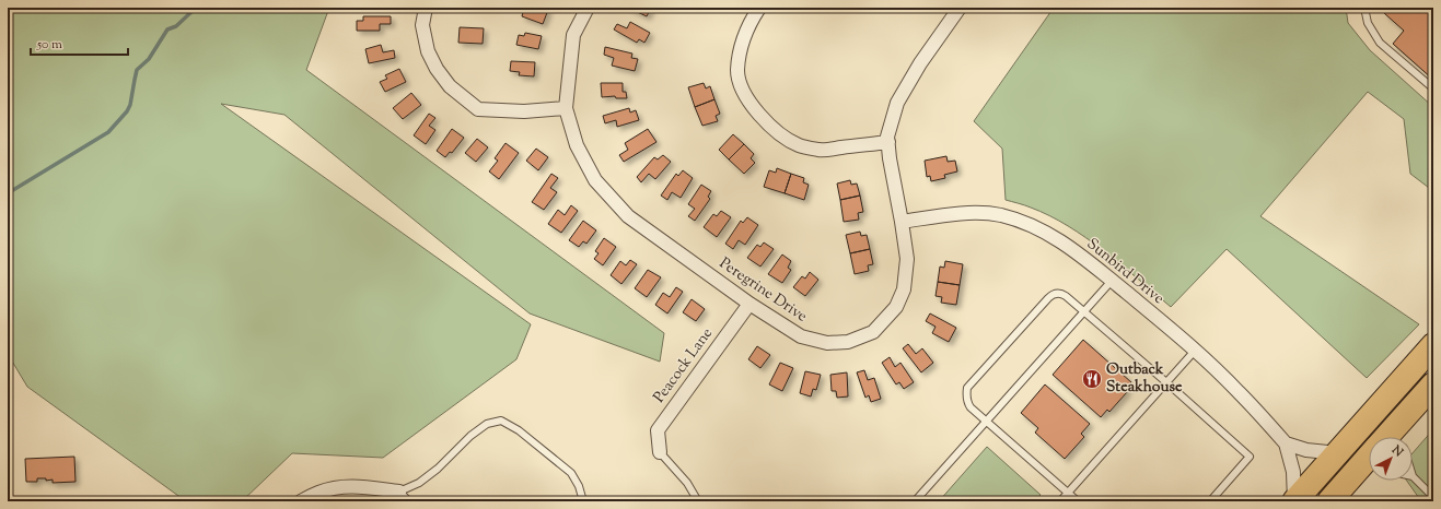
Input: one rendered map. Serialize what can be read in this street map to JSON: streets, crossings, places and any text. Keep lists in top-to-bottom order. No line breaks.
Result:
{"streets":{"street":["Sunbird Drive","Peregrine Drive","Peacock Lane"]},"crossings":[["Sunbird Drive","Peregrine Drive"],["Peregrine Drive","Peacock Lane"]],"places":{"restaurant":["Outback Steakhouse"]},"scale_bar":"50 m","north":"top right"}
